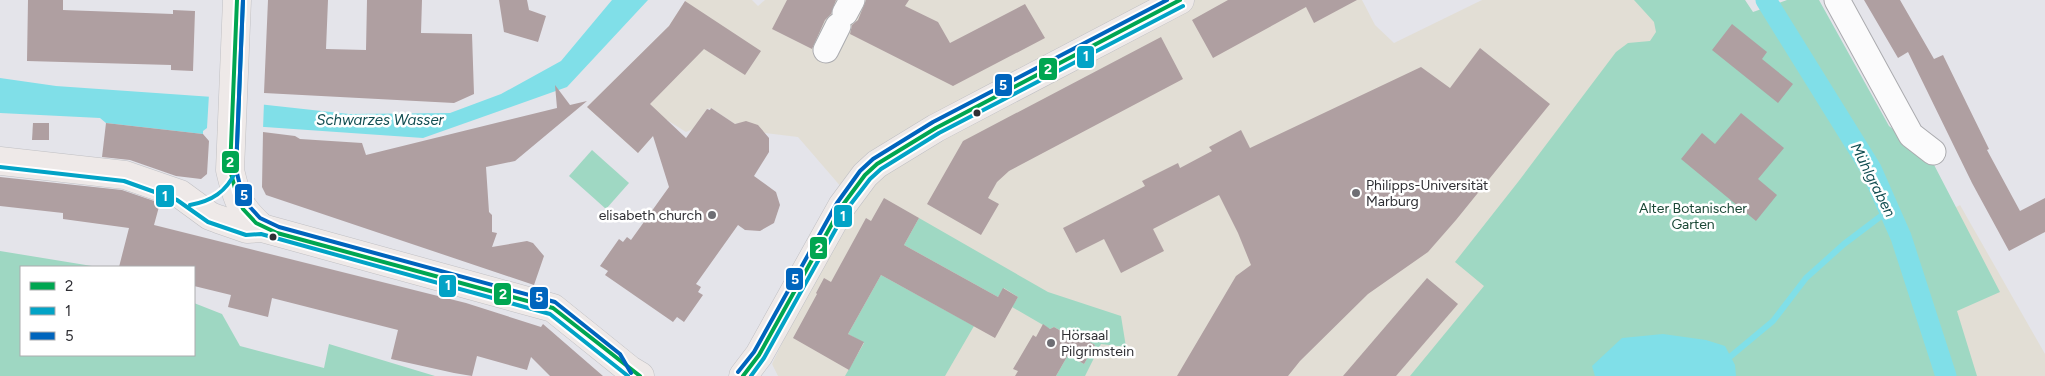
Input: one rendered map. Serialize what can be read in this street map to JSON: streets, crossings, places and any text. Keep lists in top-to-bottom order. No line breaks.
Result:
{"water":["Schwarzes Wasser","Mühlgraben"],"parks":["Alter Botanischer Garten"],"places":["Philipps-Universität Marburg","elisabeth church","Hörsaal Pilgrimstein"],"lines":["transit line 2","transit line 1","transit line 5"],"legend":["2","1","5"]}
